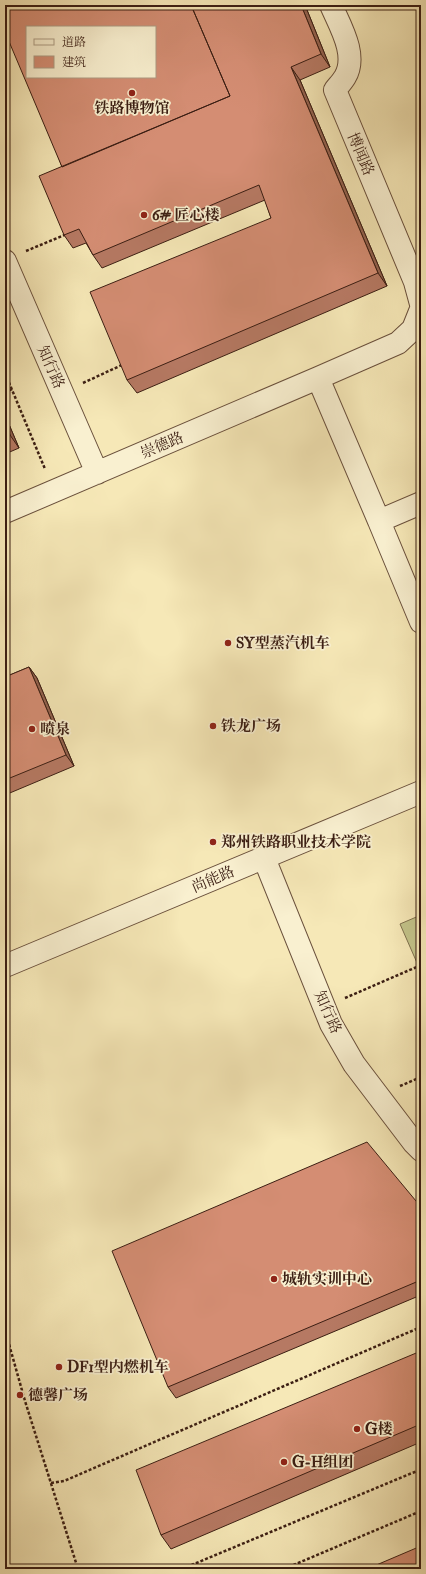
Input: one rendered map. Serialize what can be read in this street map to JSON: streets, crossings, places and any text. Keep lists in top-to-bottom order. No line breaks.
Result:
{"streets":{"street":["博闻路","知行路","崇德路","尚能路"]},"crossings":[["知行路","崇德路"],["知行路","尚能路"]],"places":["铁路博物馆","6# 匠心楼","SY型蒸汽机车","铁龙广场","喷泉","郑州铁路职业技术学院","城轨实训中心","DF1型内燃机车","德馨广场","G楼","G-H组团"],"legend":["道路","建筑"]}
